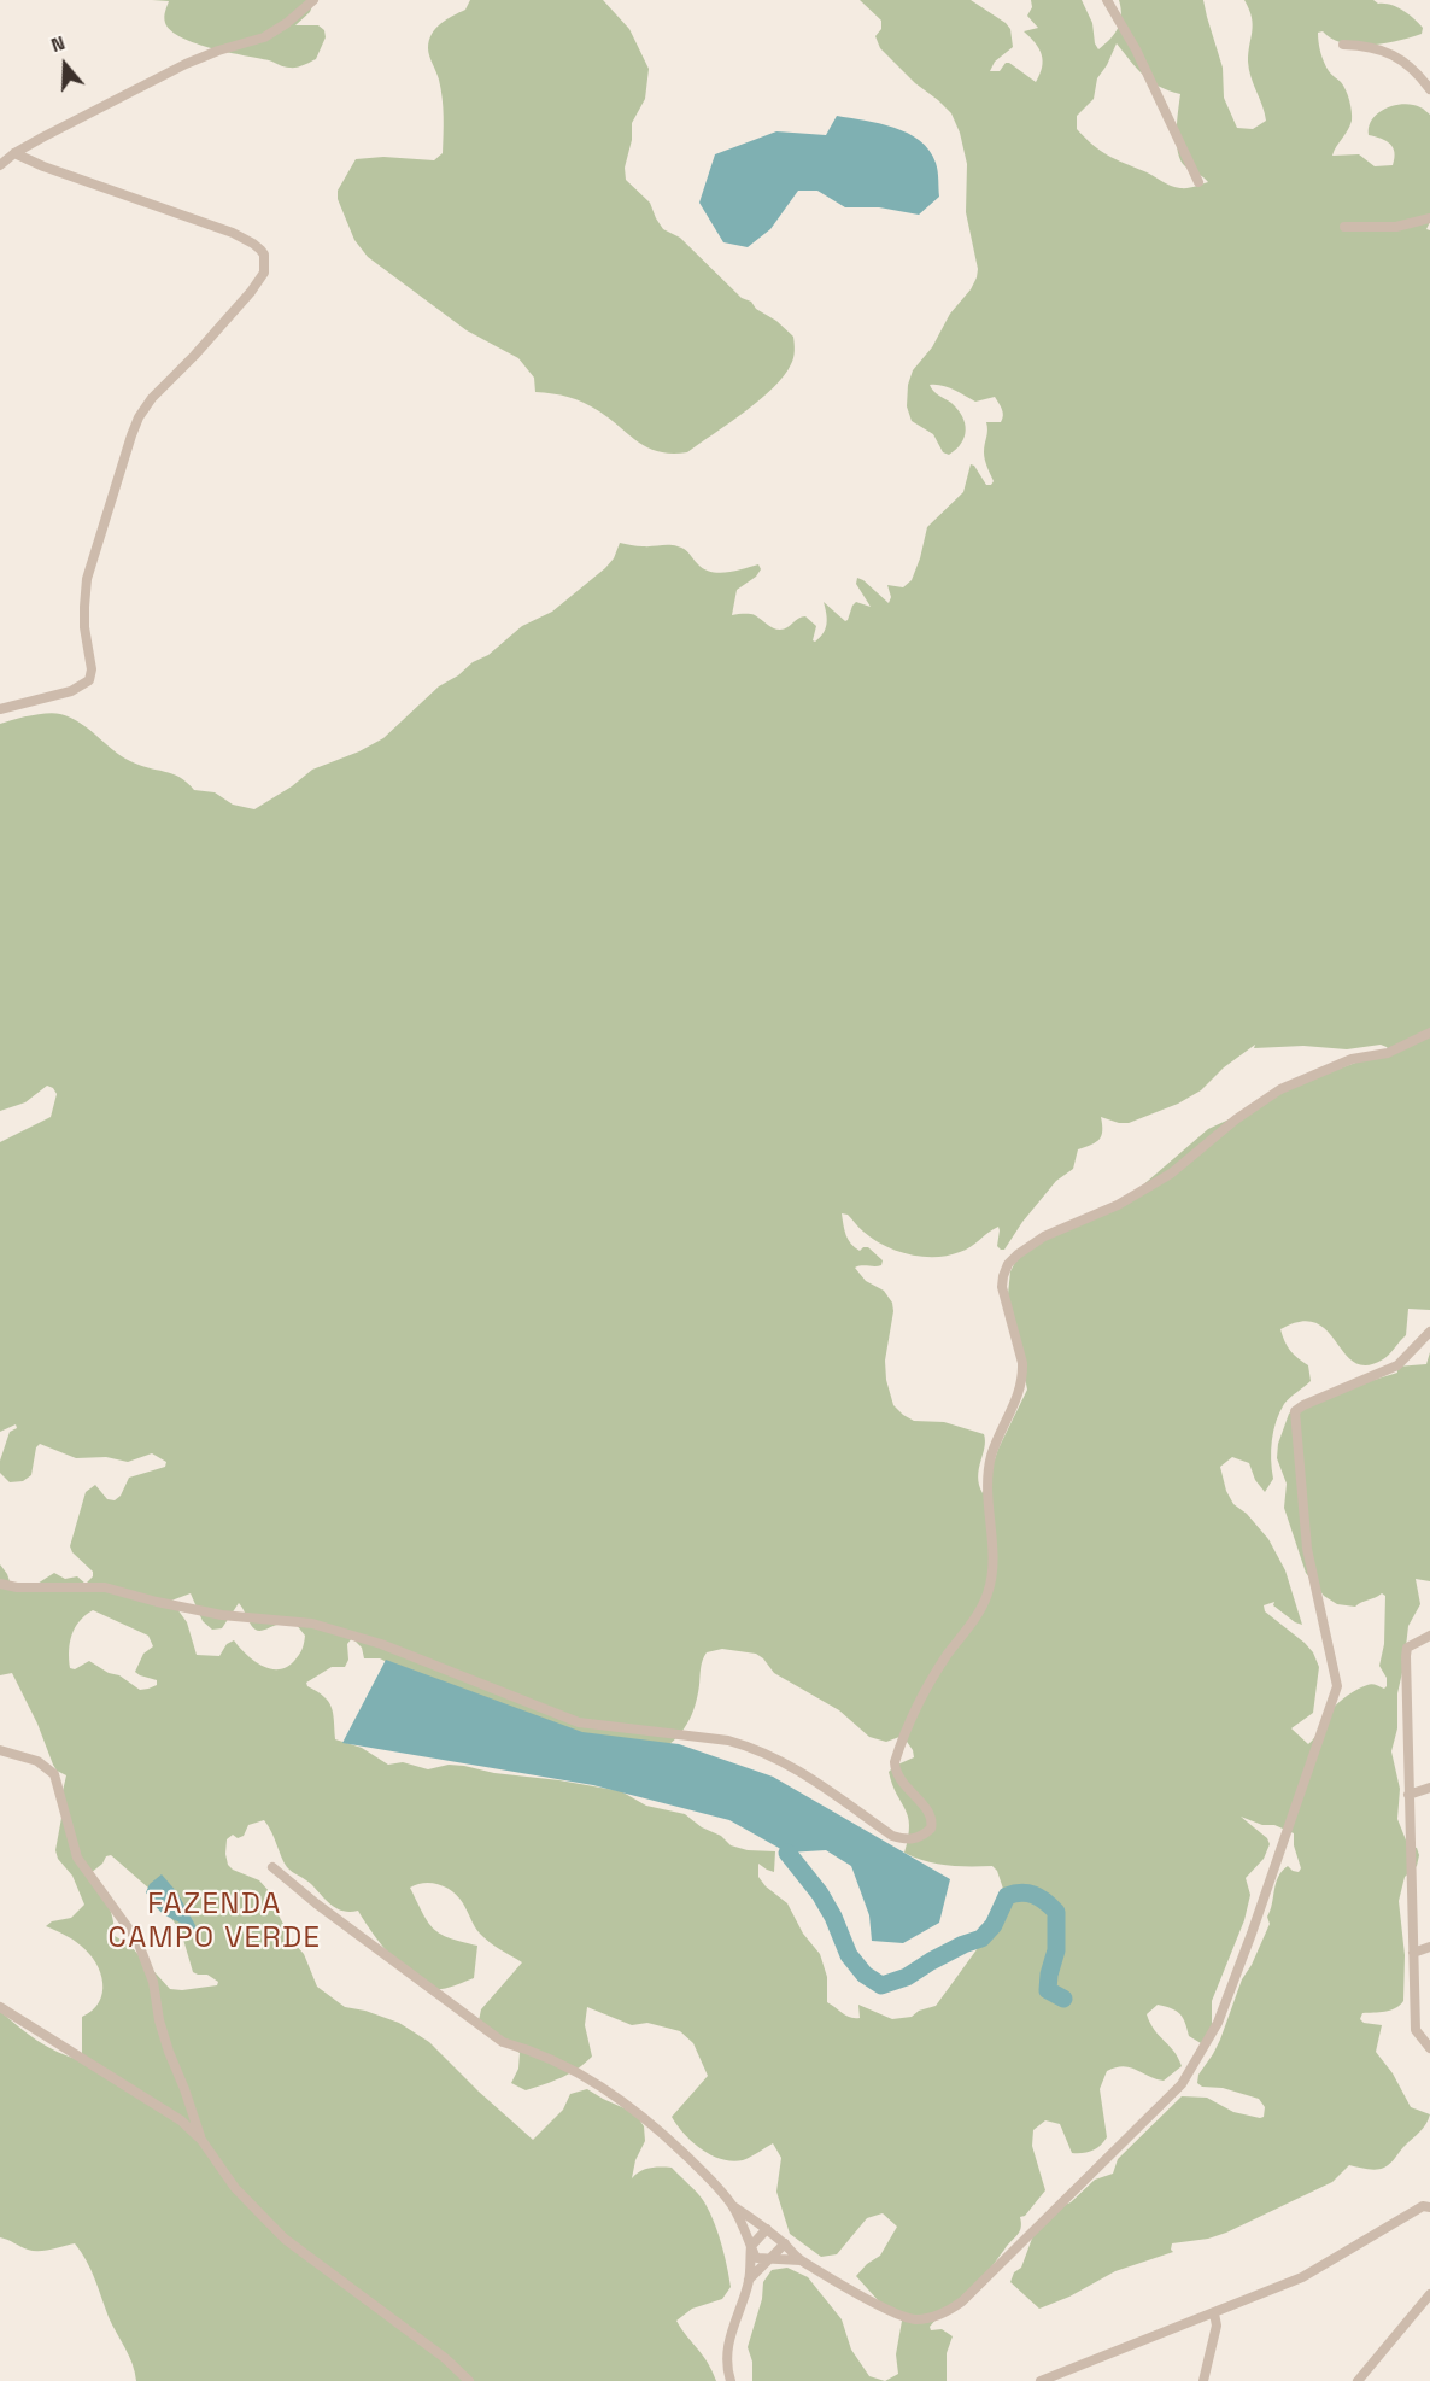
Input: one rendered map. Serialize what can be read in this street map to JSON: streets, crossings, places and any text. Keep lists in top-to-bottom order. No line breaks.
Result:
{"districts":["FAZENDA CAMPO VERDE"],"north":"top"}
